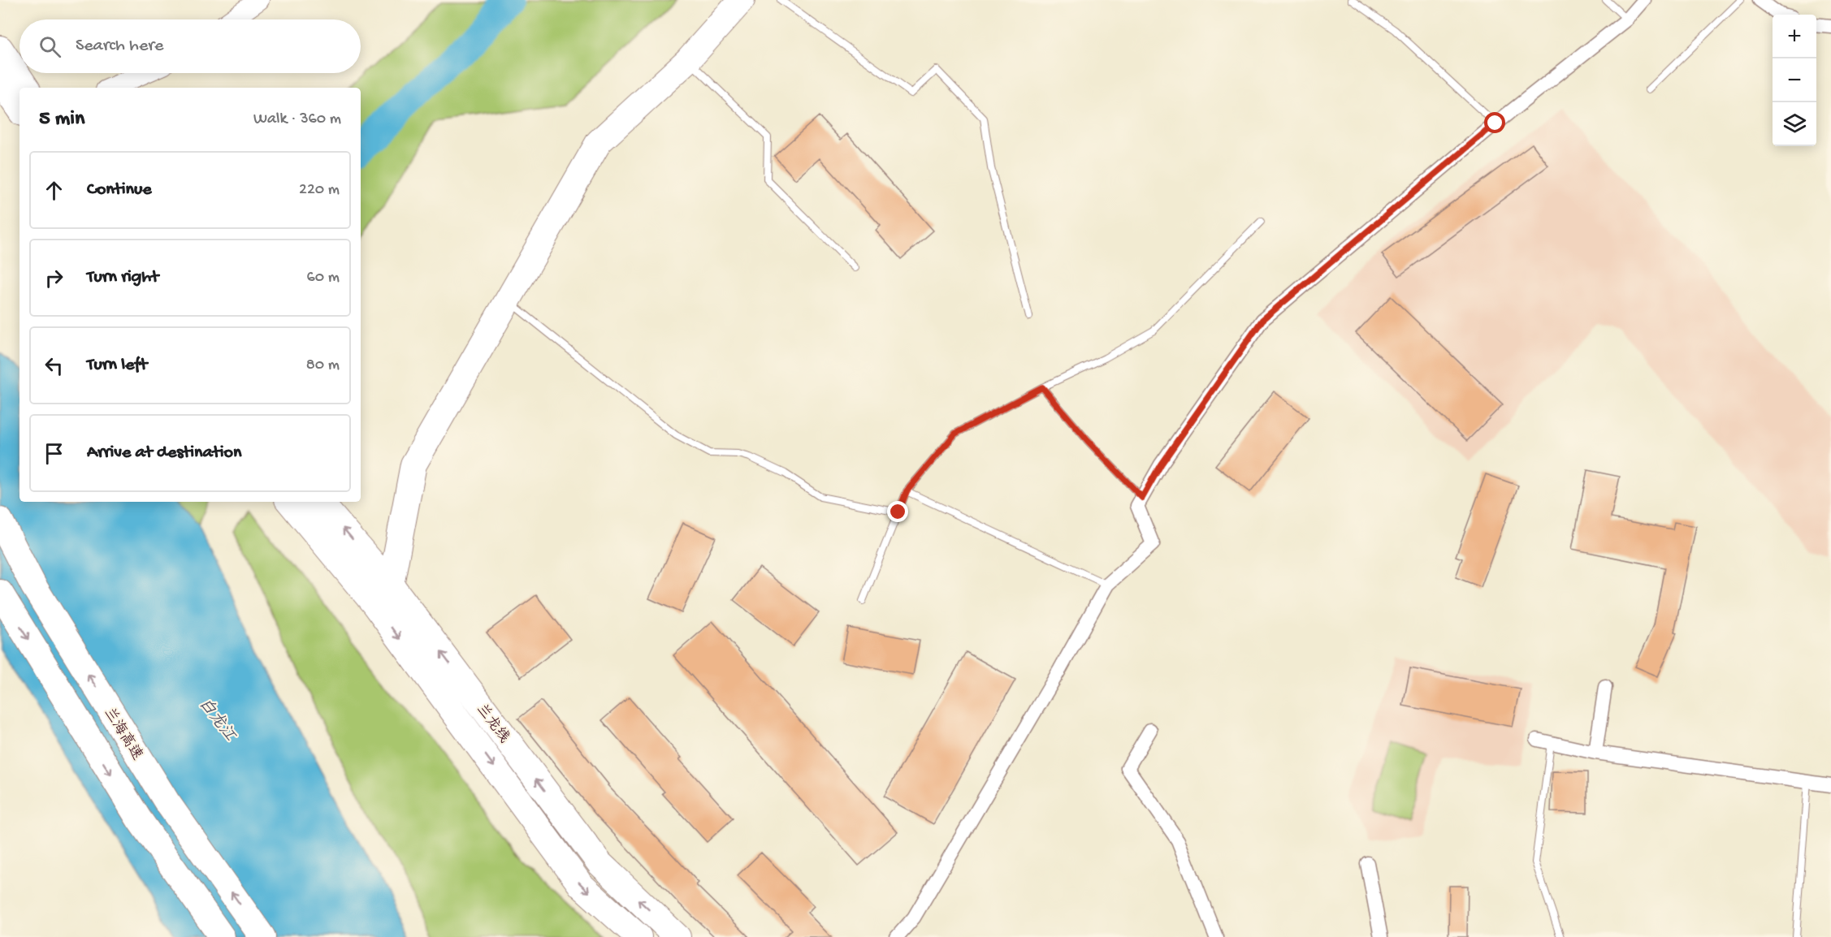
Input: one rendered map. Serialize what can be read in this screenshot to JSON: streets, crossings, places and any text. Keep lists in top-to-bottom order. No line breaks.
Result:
{"streets":{"highway":["兰龙线","兰海高速"]},"water":["白龙江"],"page":{"map_buttons":["+","−"],"search":"Search here","heading":["5 min","Walk · 360 m"],"list":[["Continue","220 m"],["Turn right","60 m"],["Turn left","80 m"],"Arrive at destination"]}}
